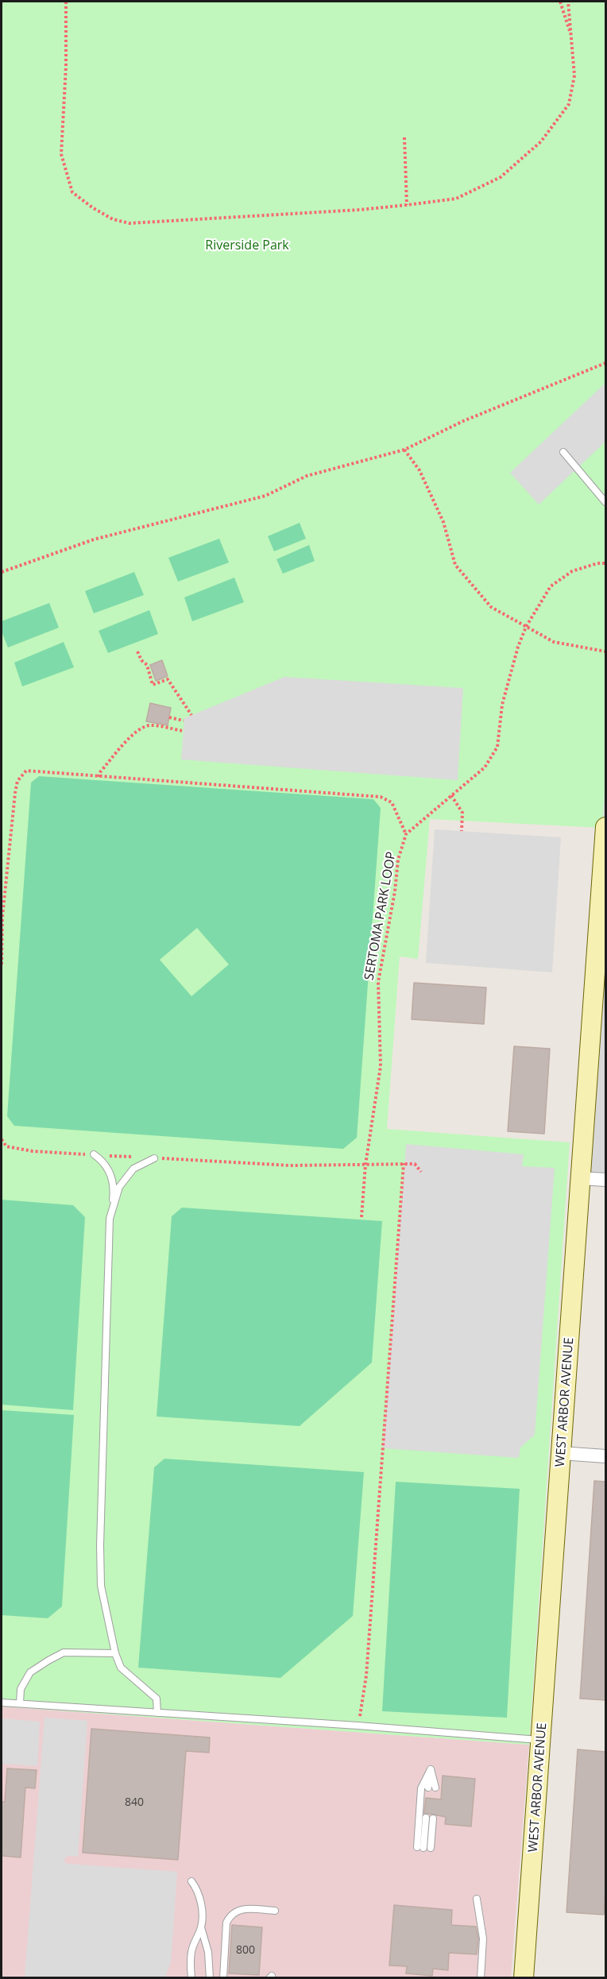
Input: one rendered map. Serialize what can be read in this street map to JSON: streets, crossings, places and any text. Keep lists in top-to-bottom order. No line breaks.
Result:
{"streets":{"main road":["WEST ARBOR AVENUE"],"path":["SERTOMA PARK LOOP"]},"parks":["Riverside Park"],"house_numbers":["840","800"]}
